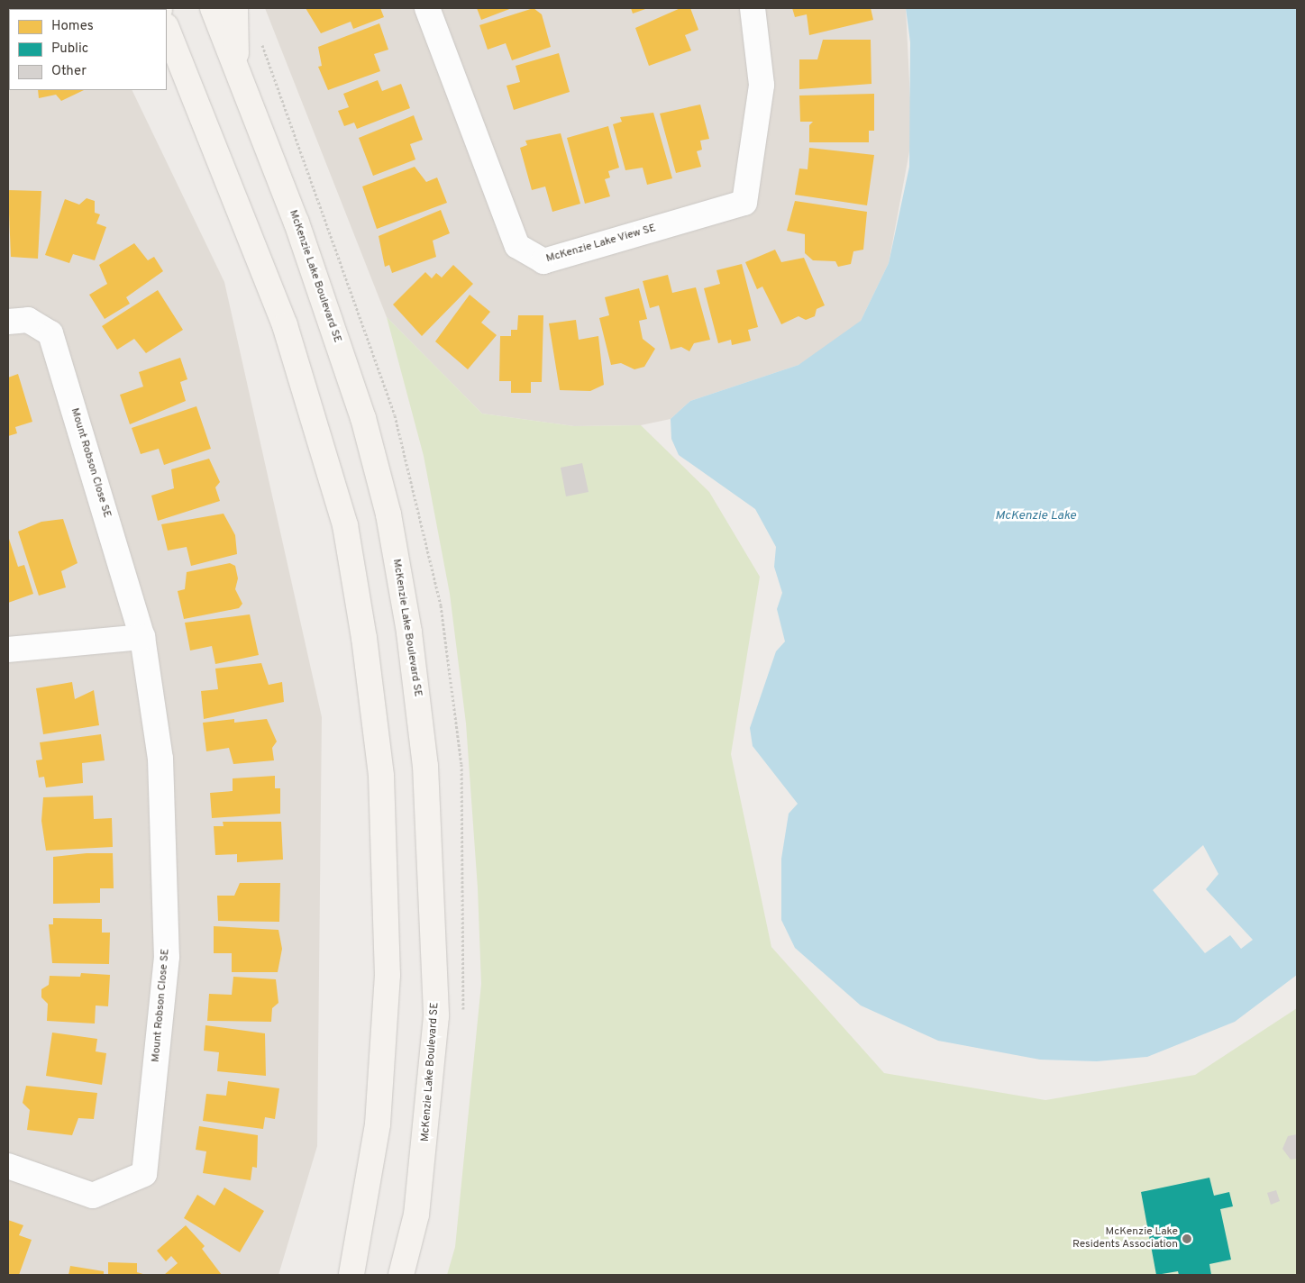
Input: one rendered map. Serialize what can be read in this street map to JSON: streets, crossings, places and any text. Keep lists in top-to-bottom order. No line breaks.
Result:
{"streets":{"main road":["McKenzie Lake Boulevard SE"],"street":["McKenzie Lake View SE","Mount Robson Close SE"]},"water":["McKenzie Lake"],"places":["McKenzie Lake Residents Association"],"legend":["Homes","Public","Other"]}
